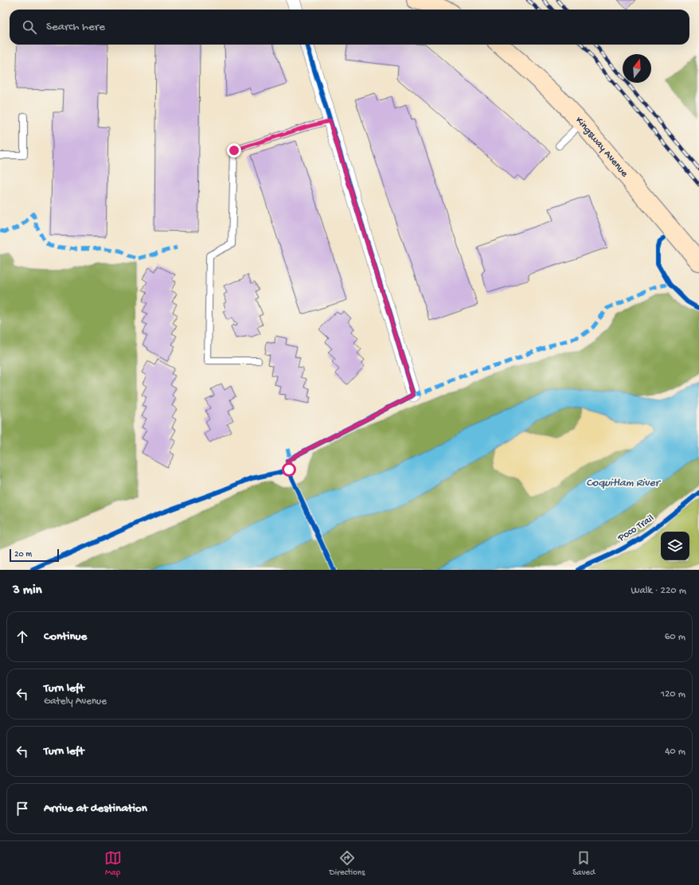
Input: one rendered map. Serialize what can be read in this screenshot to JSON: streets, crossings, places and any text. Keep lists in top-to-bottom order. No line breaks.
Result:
{"streets":{"main road":["Kingsway Avenue"],"cycle path":["Poco Trail"]},"water":["Coquitlam River"],"scale_bar":"20 m","north":"top","page":{"search":"Search here","scale":"20 m","heading":["3 min","Walk · 220 m"],"list":[["Continue","60 m"],["Turn left","Gately Avenue","120 m"],["Turn left","40 m"],"Arrive at destination"],"nav":["Map","Directions","Saved"]}}
